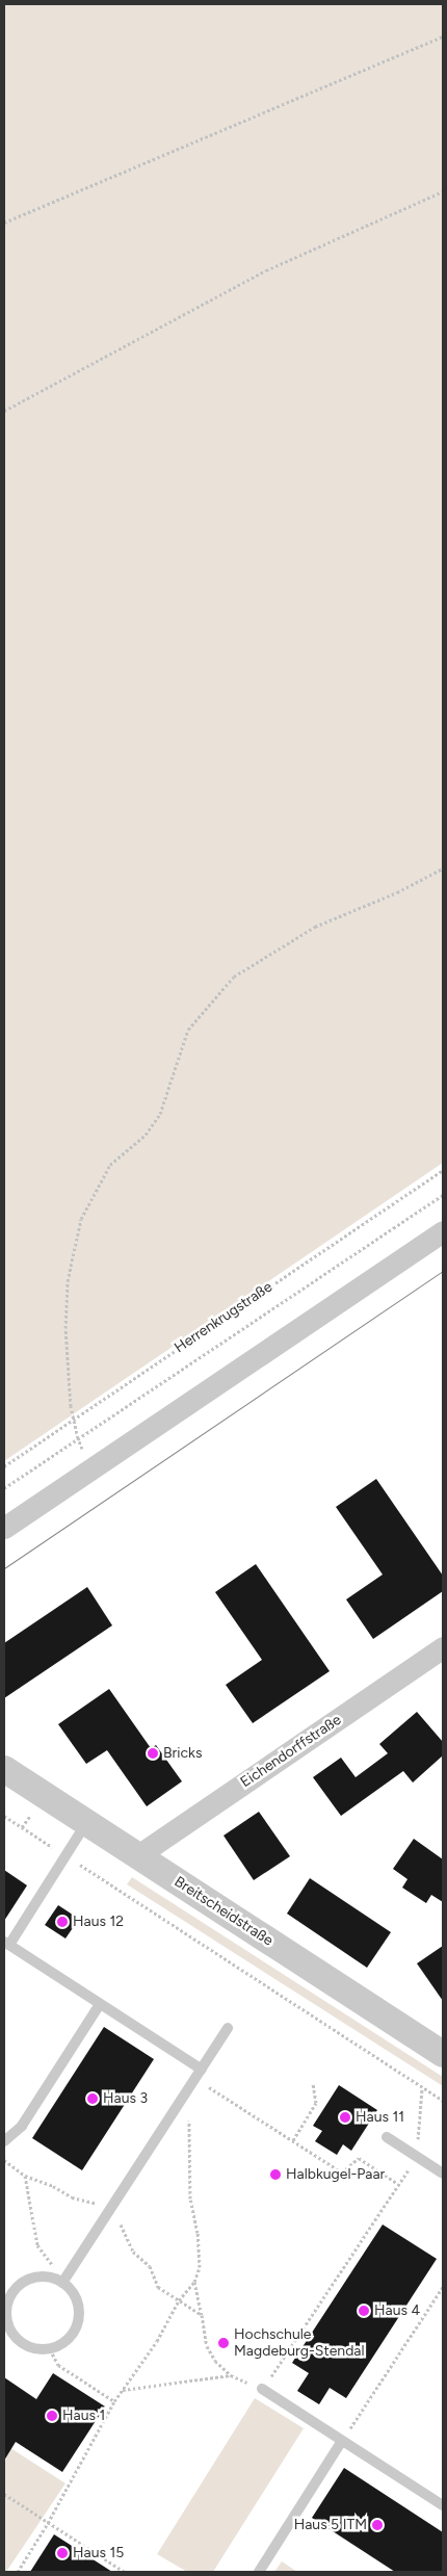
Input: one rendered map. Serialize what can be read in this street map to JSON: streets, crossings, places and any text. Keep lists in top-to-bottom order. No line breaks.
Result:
{"streets":{"street":["Eichendorffstraße","Breitscheidstraße"],"path":["Herrenkrugstraße"]},"crossings":[["Eichendorffstraße","Breitscheidstraße"]],"places":["Bricks","Haus 12","Haus 3","Haus 11","Halbkugel-Paar","Haus 4","Hochschule Magdeburg-Stendal","Haus 1","Haus 5 ITM","Haus 15"]}
